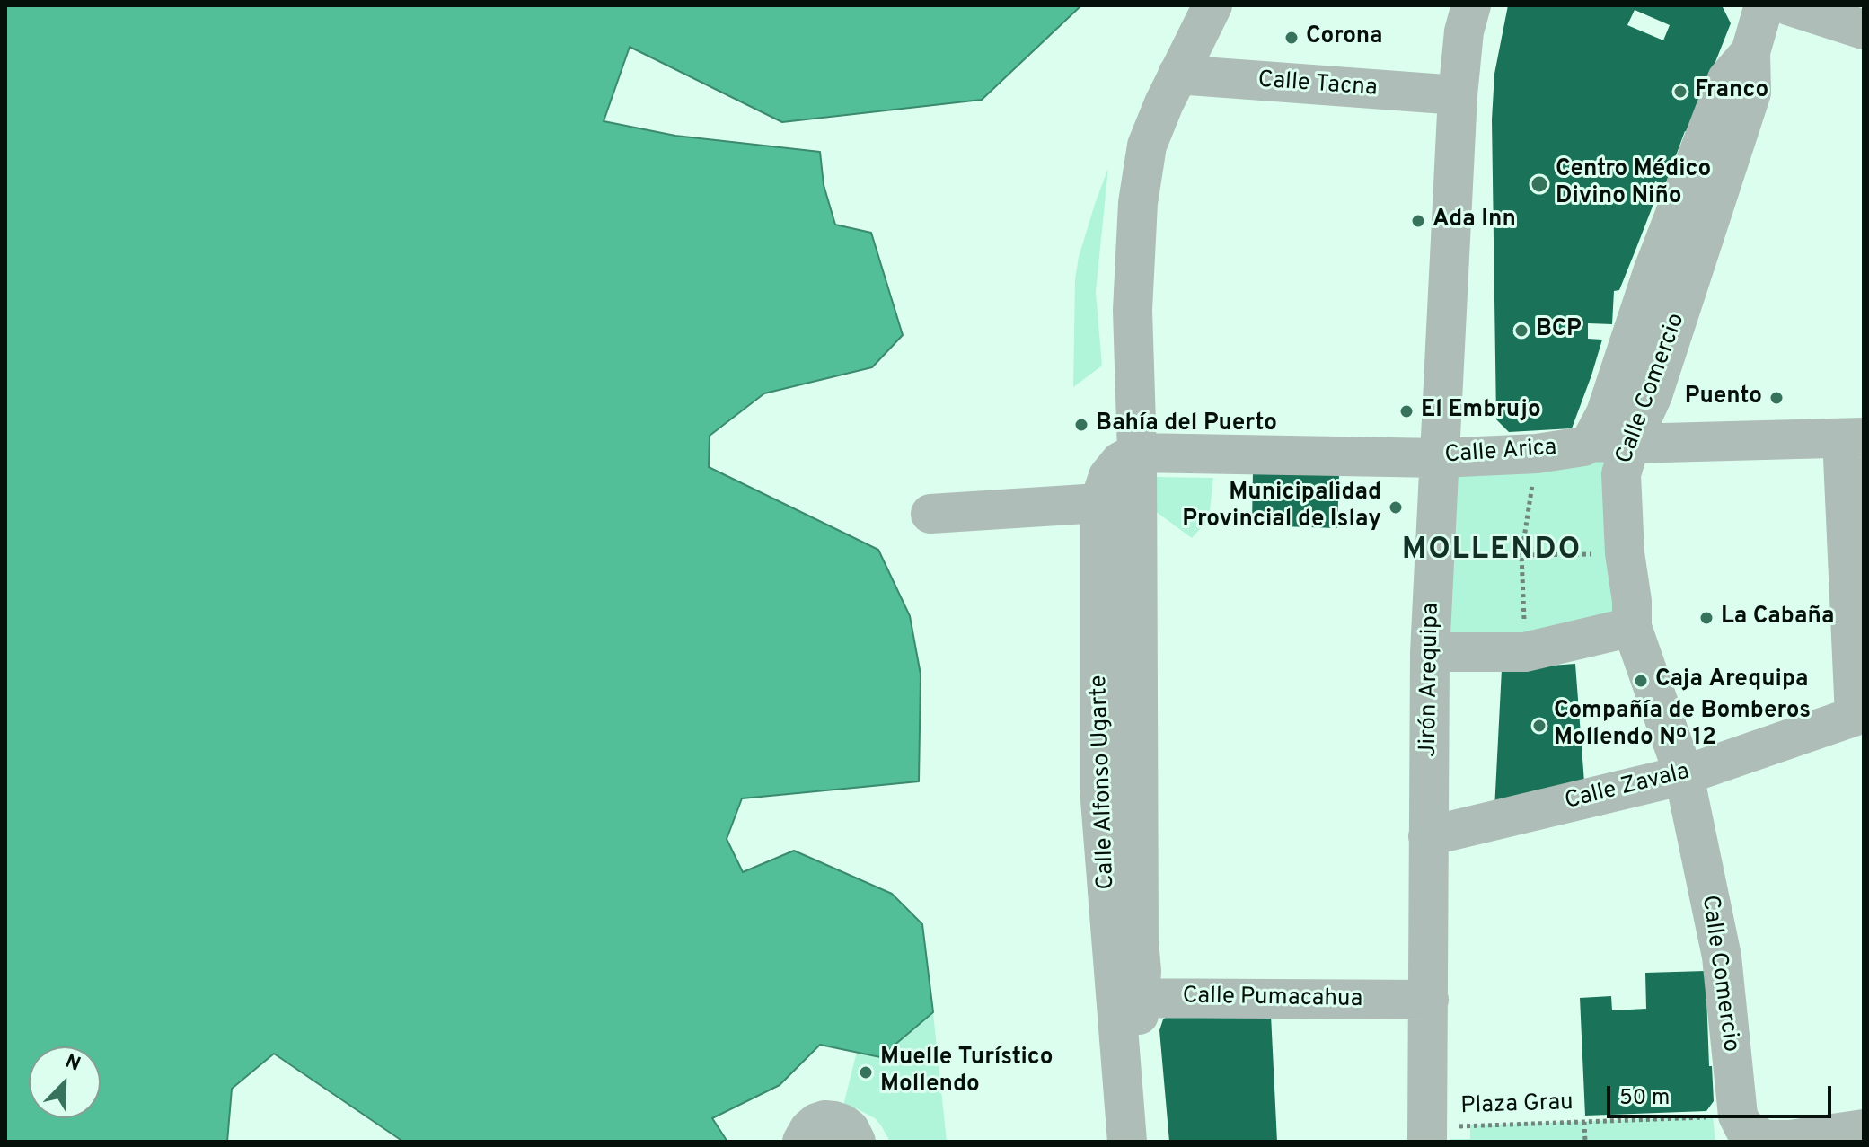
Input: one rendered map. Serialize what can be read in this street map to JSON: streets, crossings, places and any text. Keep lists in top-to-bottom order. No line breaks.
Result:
{"streets":{"street":["Calle Tacna","Calle Comercio","Calle Arica","Jirón Arequipa","Calle Alfonso Ugarte","Calle Zavala","Calle Pumacahua"],"path":["Plaza Grau"]},"crossings":[["Calle Tacna","Jirón Arequipa"],["Calle Tacna","Calle Alfonso Ugarte"],["Calle Comercio","Calle Arica"],["Calle Comercio","Calle Zavala"],["Calle Comercio","Plaza Grau"],["Calle Arica","Jirón Arequipa"],["Calle Arica","Calle Alfonso Ugarte"],["Jirón Arequipa","Calle Zavala"],["Jirón Arequipa","Calle Pumacahua"],["Jirón Arequipa","Plaza Grau"],["Calle Alfonso Ugarte","Calle Pumacahua"]],"districts":["MOLLENDO"],"places":["Corona","Franco","Centro Médico Divino Niño","Ada Inn","BCP","Puento","El Embrujo","Bahía del Puerto","Municipalidad Provincial de Islay","La Cabaña","Caja Arequipa","Compañía de Bomberos Mollendo Nº 12","Muelle Turístico Mollendo"],"scale_bar":"50 m","north":"top right"}
